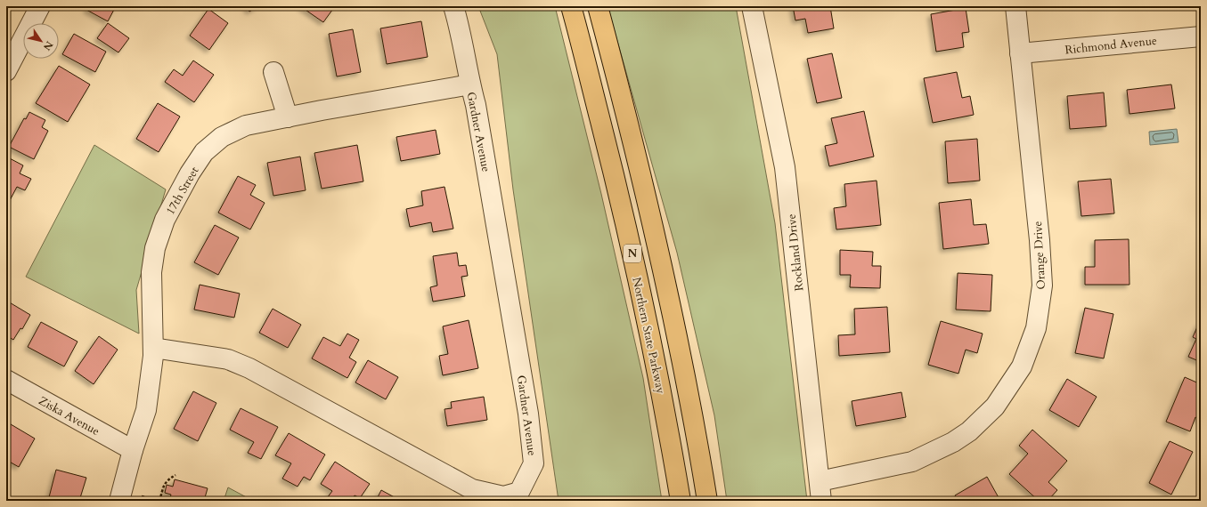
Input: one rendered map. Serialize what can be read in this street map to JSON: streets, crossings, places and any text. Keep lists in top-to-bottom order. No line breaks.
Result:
{"streets":{"highway":["N","Northern State Parkway"],"street":["Richmond Avenue","Gardner Avenue","17th Street","Rockland Drive","Orange Drive","Ziska Avenue"]},"crossings":[["Richmond Avenue","Orange Drive"],["Gardner Avenue","17th Street"],["17th Street","Ziska Avenue"],["Rockland Drive","Orange Drive"]],"north":"bottom right"}
